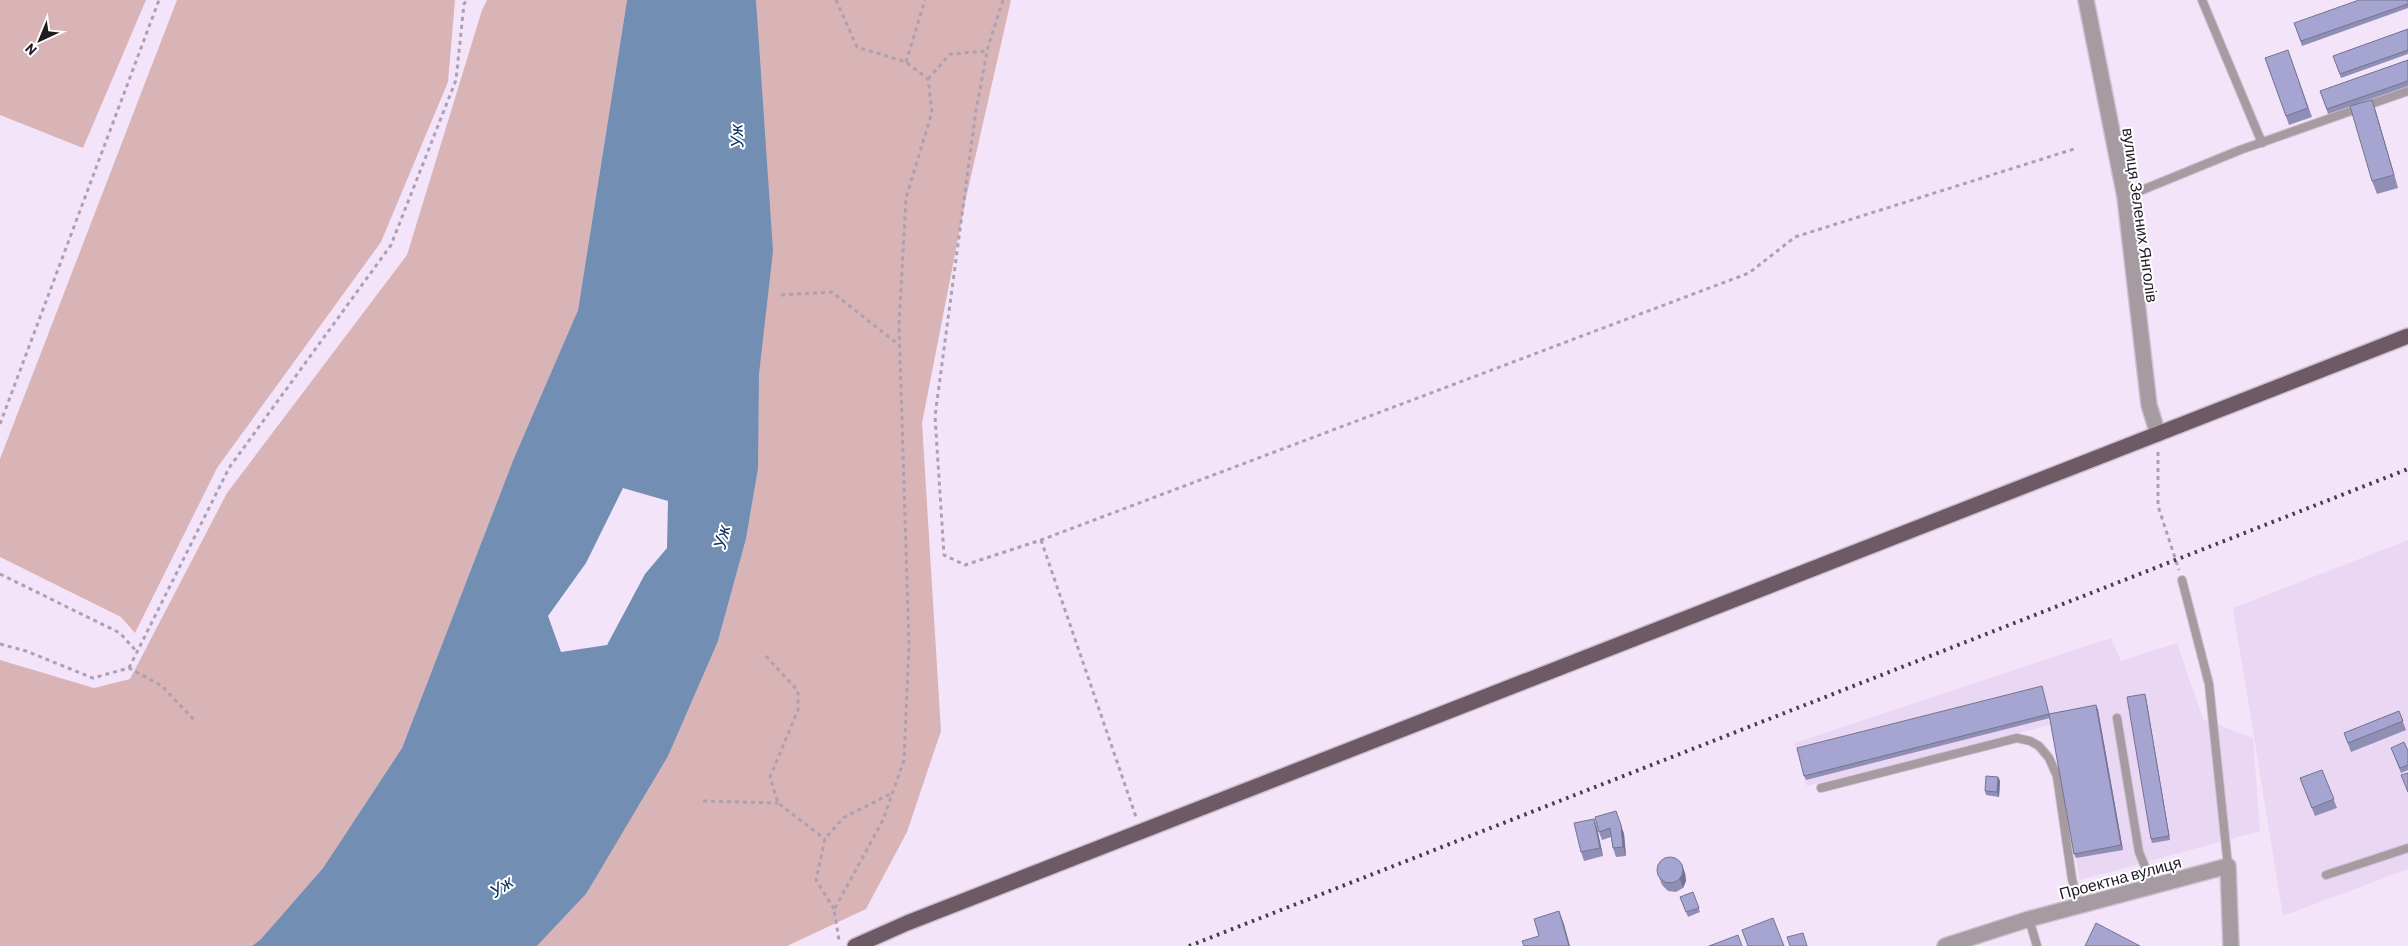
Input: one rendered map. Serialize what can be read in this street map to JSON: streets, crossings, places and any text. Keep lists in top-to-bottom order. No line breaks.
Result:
{"streets":{"street":["вулиця Зелених Янголів","Проектна вулиця"]},"water":["Уж"],"north":"bottom left"}
